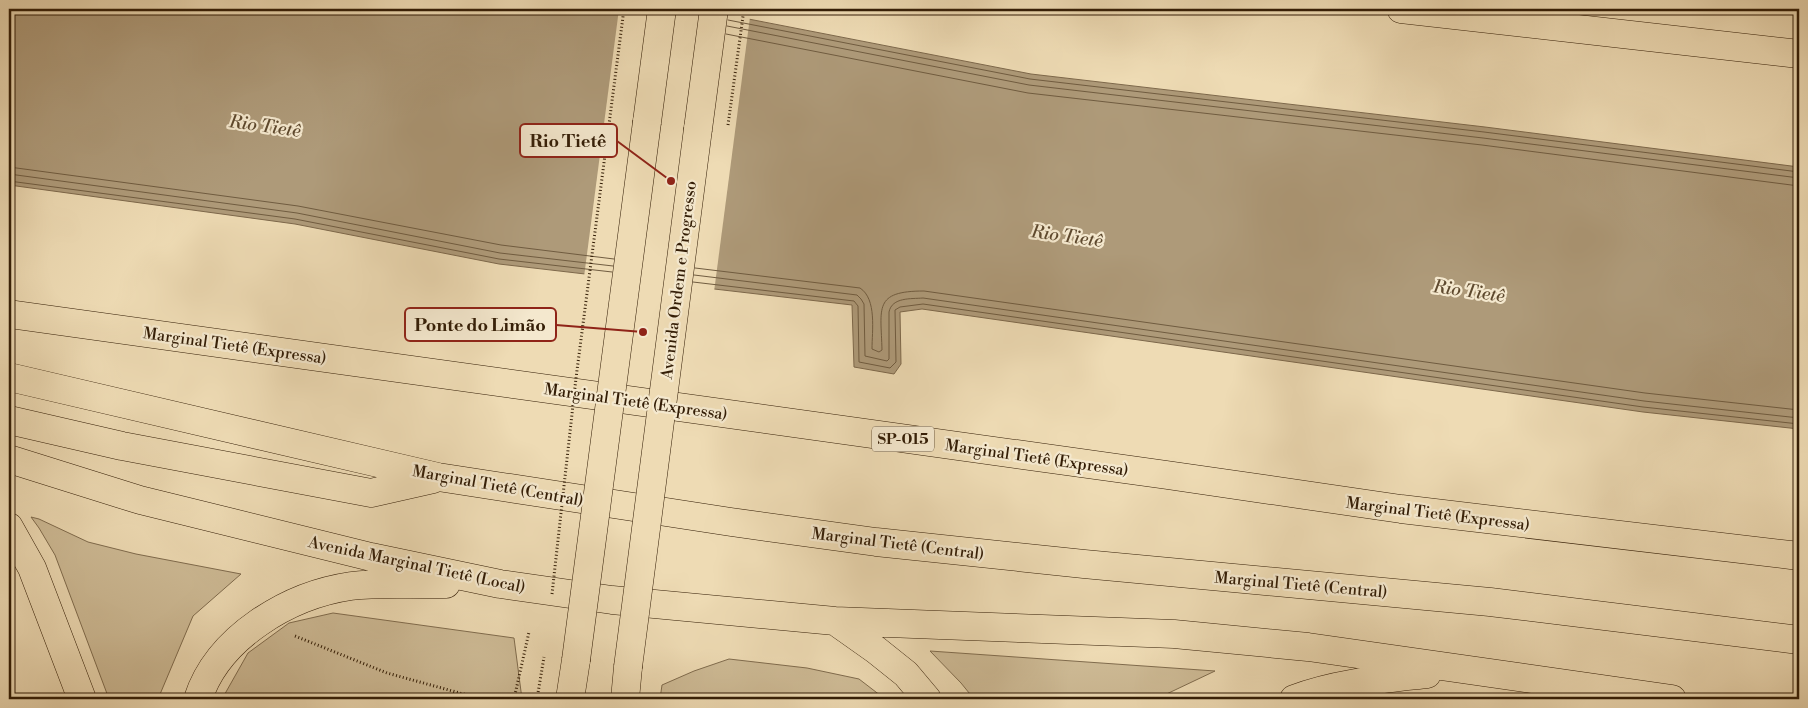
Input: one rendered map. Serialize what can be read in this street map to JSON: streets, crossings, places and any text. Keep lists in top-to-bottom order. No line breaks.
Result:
{"streets":{"main road":["Avenida Ordem e Progresso","Marginal Tietê (Expressa)","SP-015","Marginal Tietê (Central)","Avenida Marginal Tietê (Local)"]},"water":["Rio Tietê"],"places":["Rio Tietê","Ponte do Limão"]}
